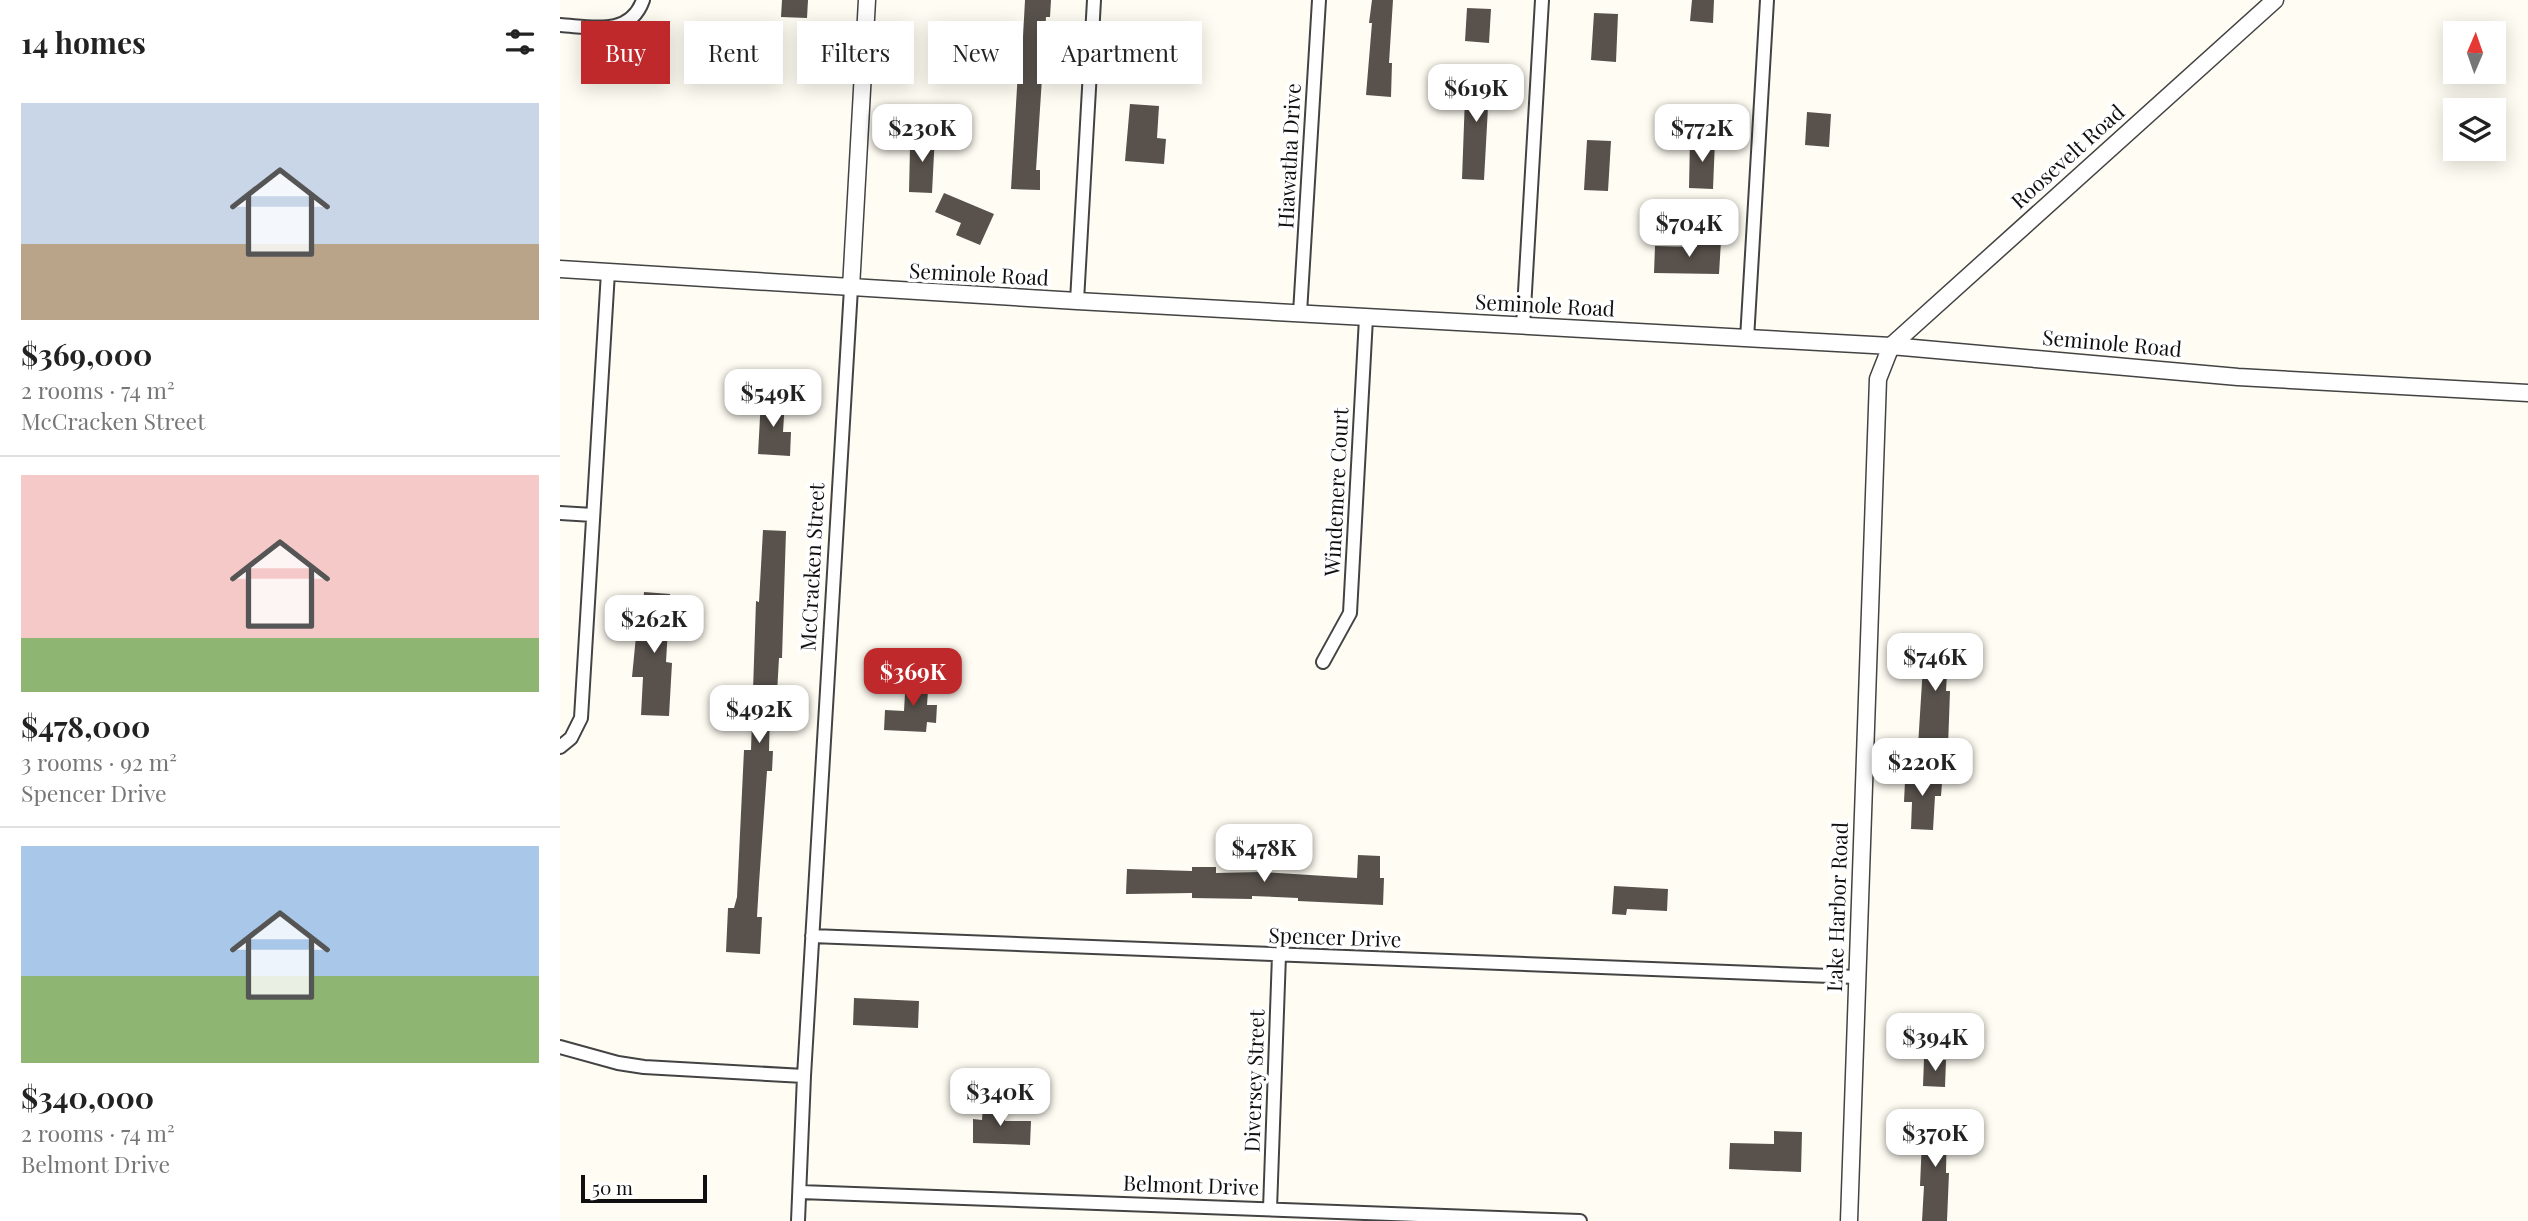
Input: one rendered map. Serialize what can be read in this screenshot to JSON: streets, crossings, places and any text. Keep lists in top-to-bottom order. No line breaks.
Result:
{"streets":{"street":["Hiawatha Drive","Roosevelt Road","Seminole Road","Windemere Court","McCracken Street","Lake Harbor Road","Spencer Drive","Diversey Street","Belmont Drive"]},"crossings":[["Hiawatha Drive","Seminole Road"],["Roosevelt Road","Seminole Road"],["Roosevelt Road","Lake Harbor Road"],["Seminole Road","Windemere Court"],["Seminole Road","McCracken Street"],["Seminole Road","Lake Harbor Road"],["McCracken Street","Spencer Drive"],["McCracken Street","Belmont Drive"],["Lake Harbor Road","Spencer Drive"],["Spencer Drive","Diversey Street"],["Diversey Street","Belmont Drive"]],"scale_bar":"50 m","north":"top","page":{"heading":"14 homes","chip":["Buy","Rent","Filters","New","Apartment"],"price":["$619K","$230K","$772K","$704K","$549K","$262K","$746K","$369K","$492K","$220K","$478K","$394K","$340K","$370K"],"list":[{"name":"$369,000","note":"2 rooms · 74 m² · McCracken Street"},{"name":"$478,000","note":"3 rooms · 92 m² · Spencer Drive"},{"name":"$340,000","note":"2 rooms · 74 m² · Belmont Drive"}],"scale":"50 m"}}
